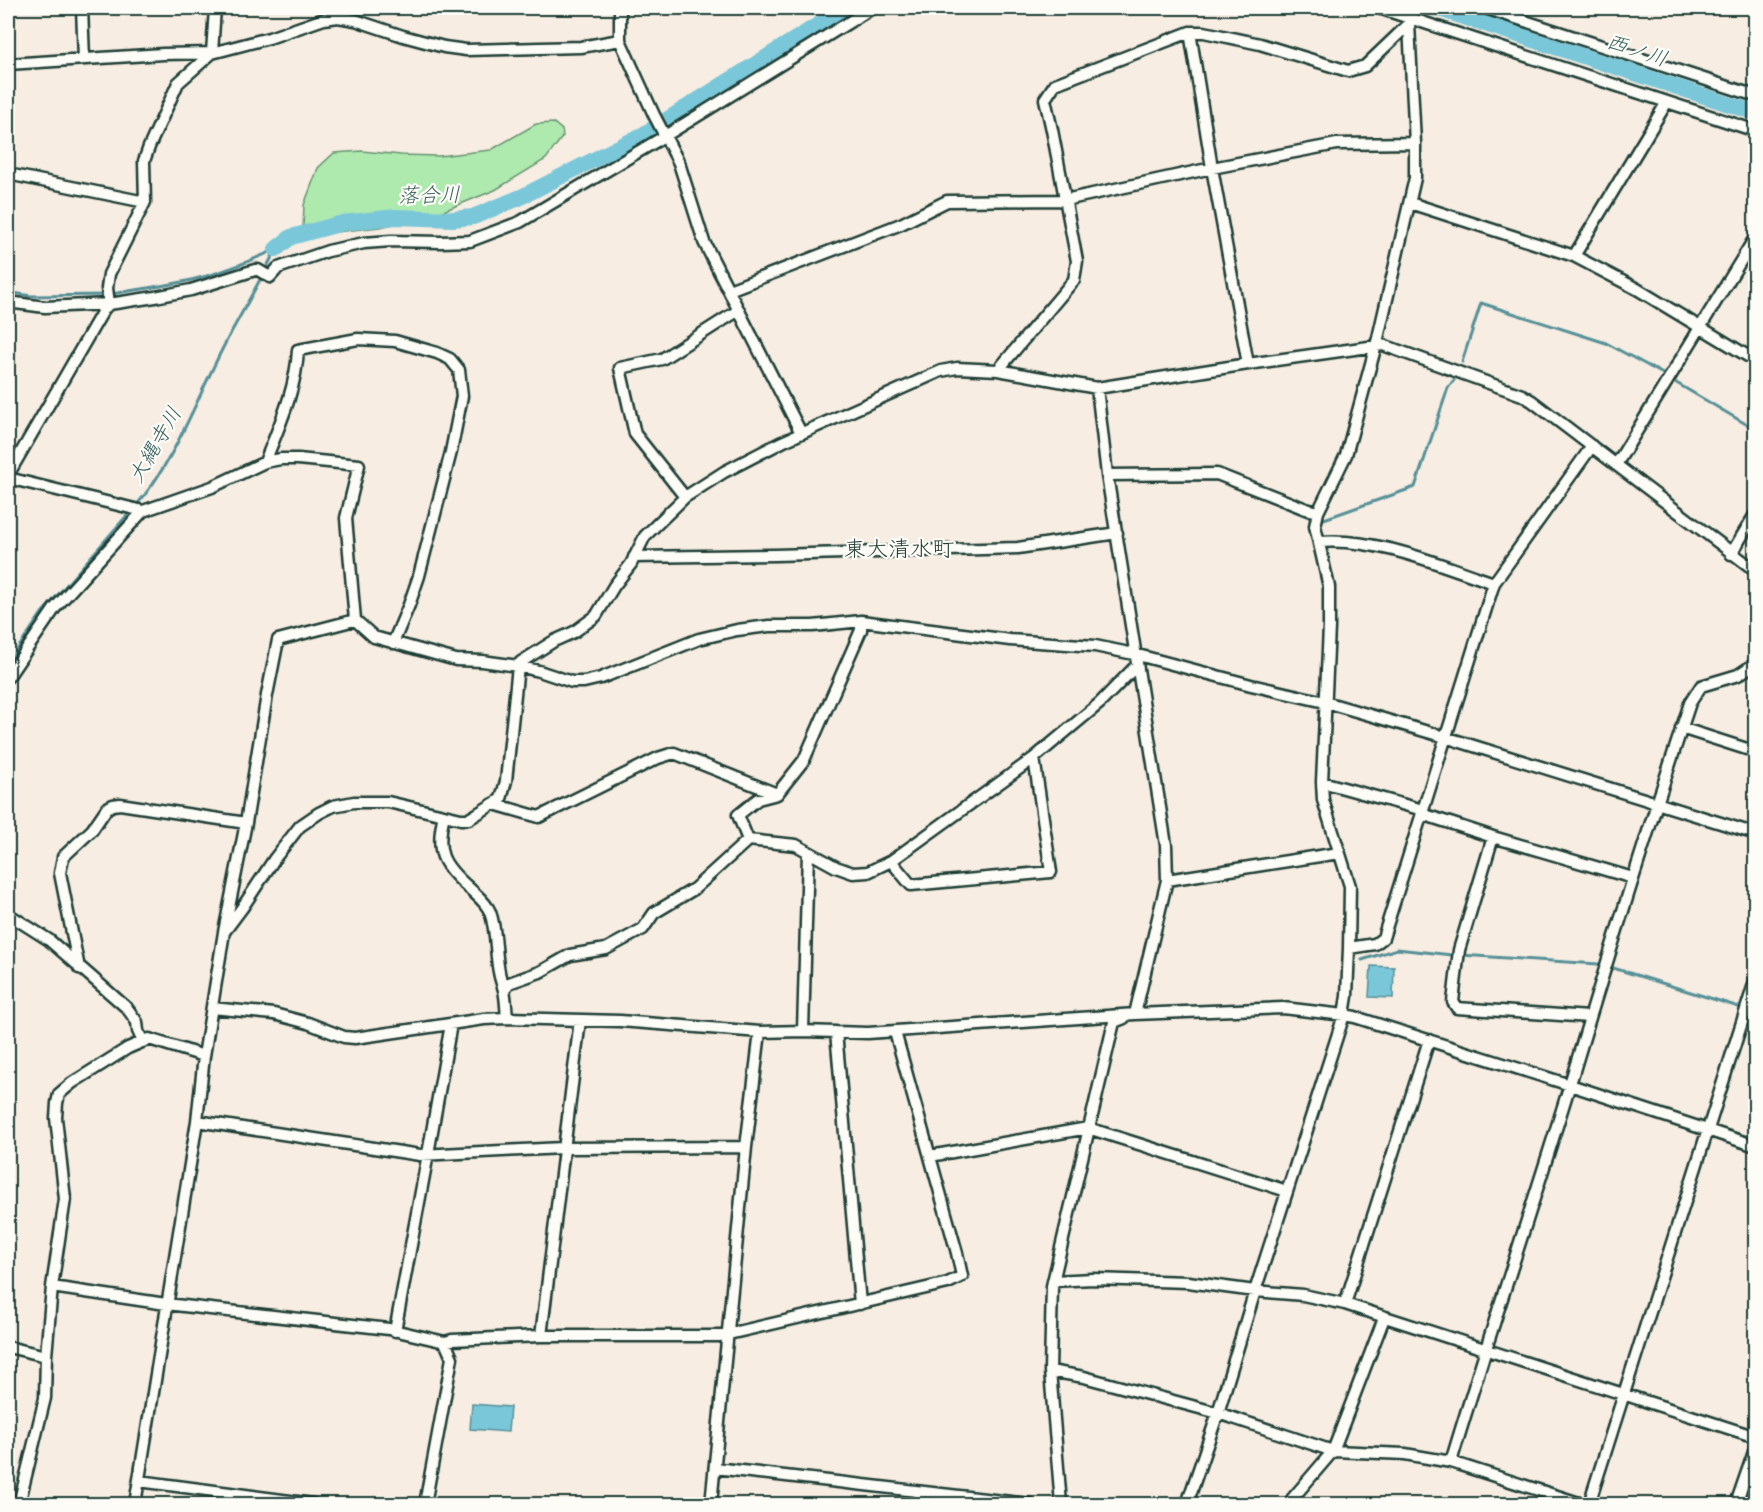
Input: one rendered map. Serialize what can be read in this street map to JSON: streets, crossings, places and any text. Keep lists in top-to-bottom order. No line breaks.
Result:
{"districts":["東大清水町"],"water":["西ノ川","落合川","大縄寺川"]}
